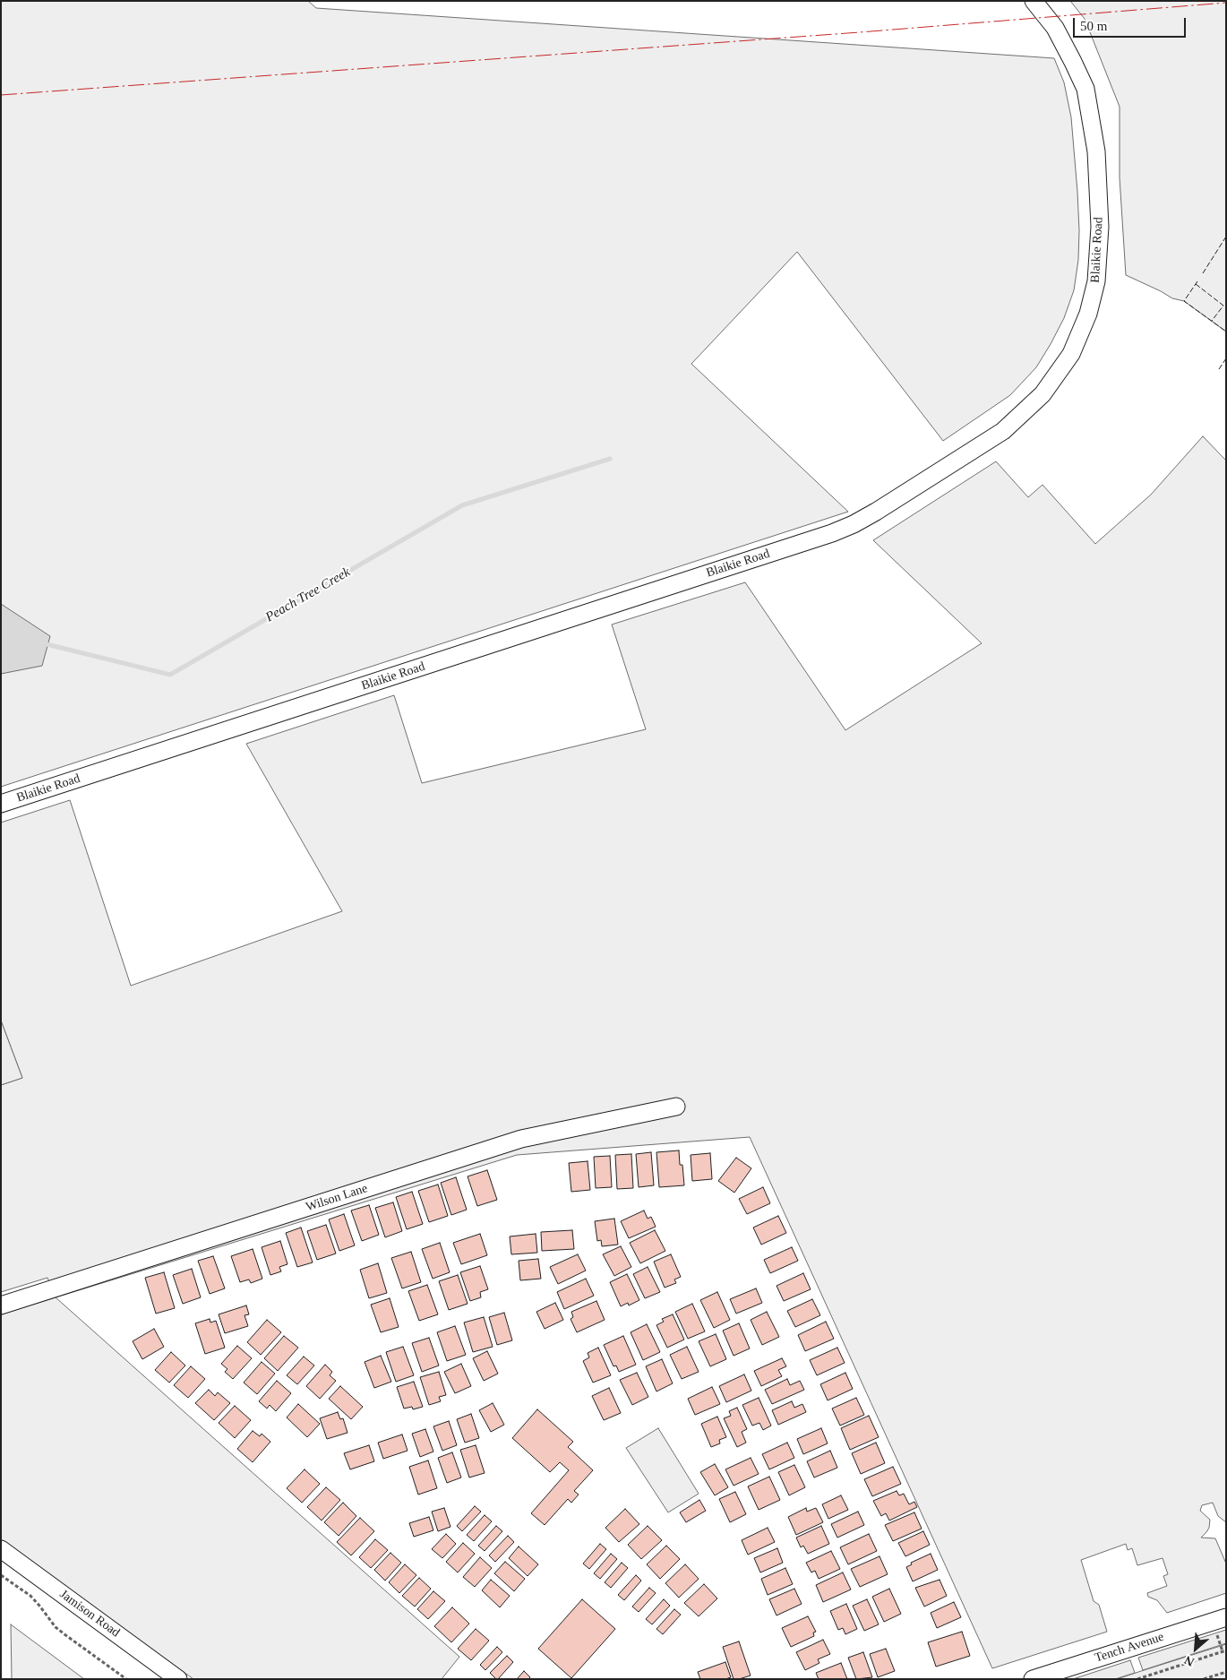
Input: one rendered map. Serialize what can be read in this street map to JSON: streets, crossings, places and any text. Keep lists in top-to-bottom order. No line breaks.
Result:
{"streets":{"street":["Blaikie Road","Wilson Lane","Jamison Road","Tench Avenue"]},"water":["Peach Tree Creek"],"scale_bar":"50 m","north":"bottom left"}
